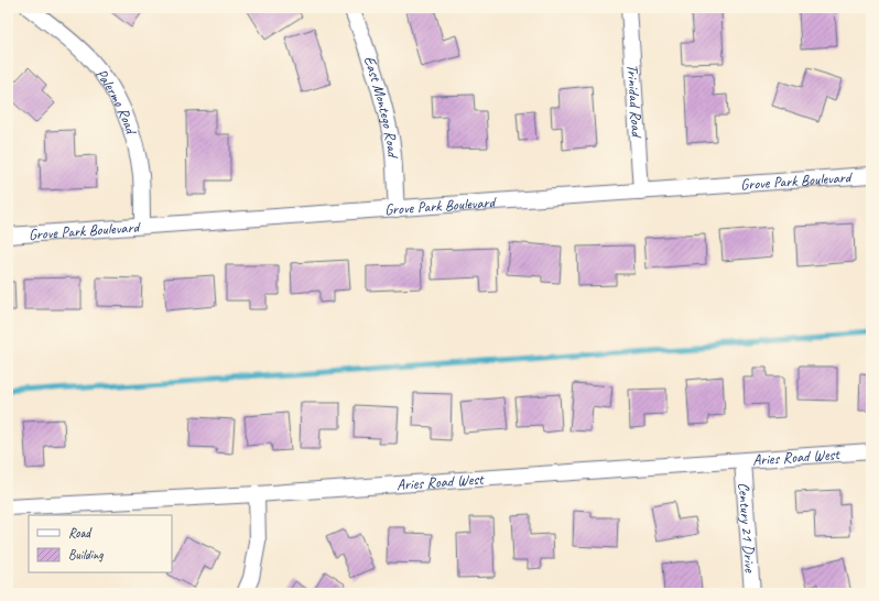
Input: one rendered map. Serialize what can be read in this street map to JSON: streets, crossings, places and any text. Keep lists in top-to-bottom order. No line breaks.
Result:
{"streets":{"street":["Trinidad Road","Palermo Road","East Montego Road","Grove Park Boulevard","Aries Road West","Century 21 Drive"]},"crossings":[["Trinidad Road","Grove Park Boulevard"],["Palermo Road","Grove Park Boulevard"],["East Montego Road","Grove Park Boulevard"],["Aries Road West","Century 21 Drive"]],"legend":["Road","Building"]}
